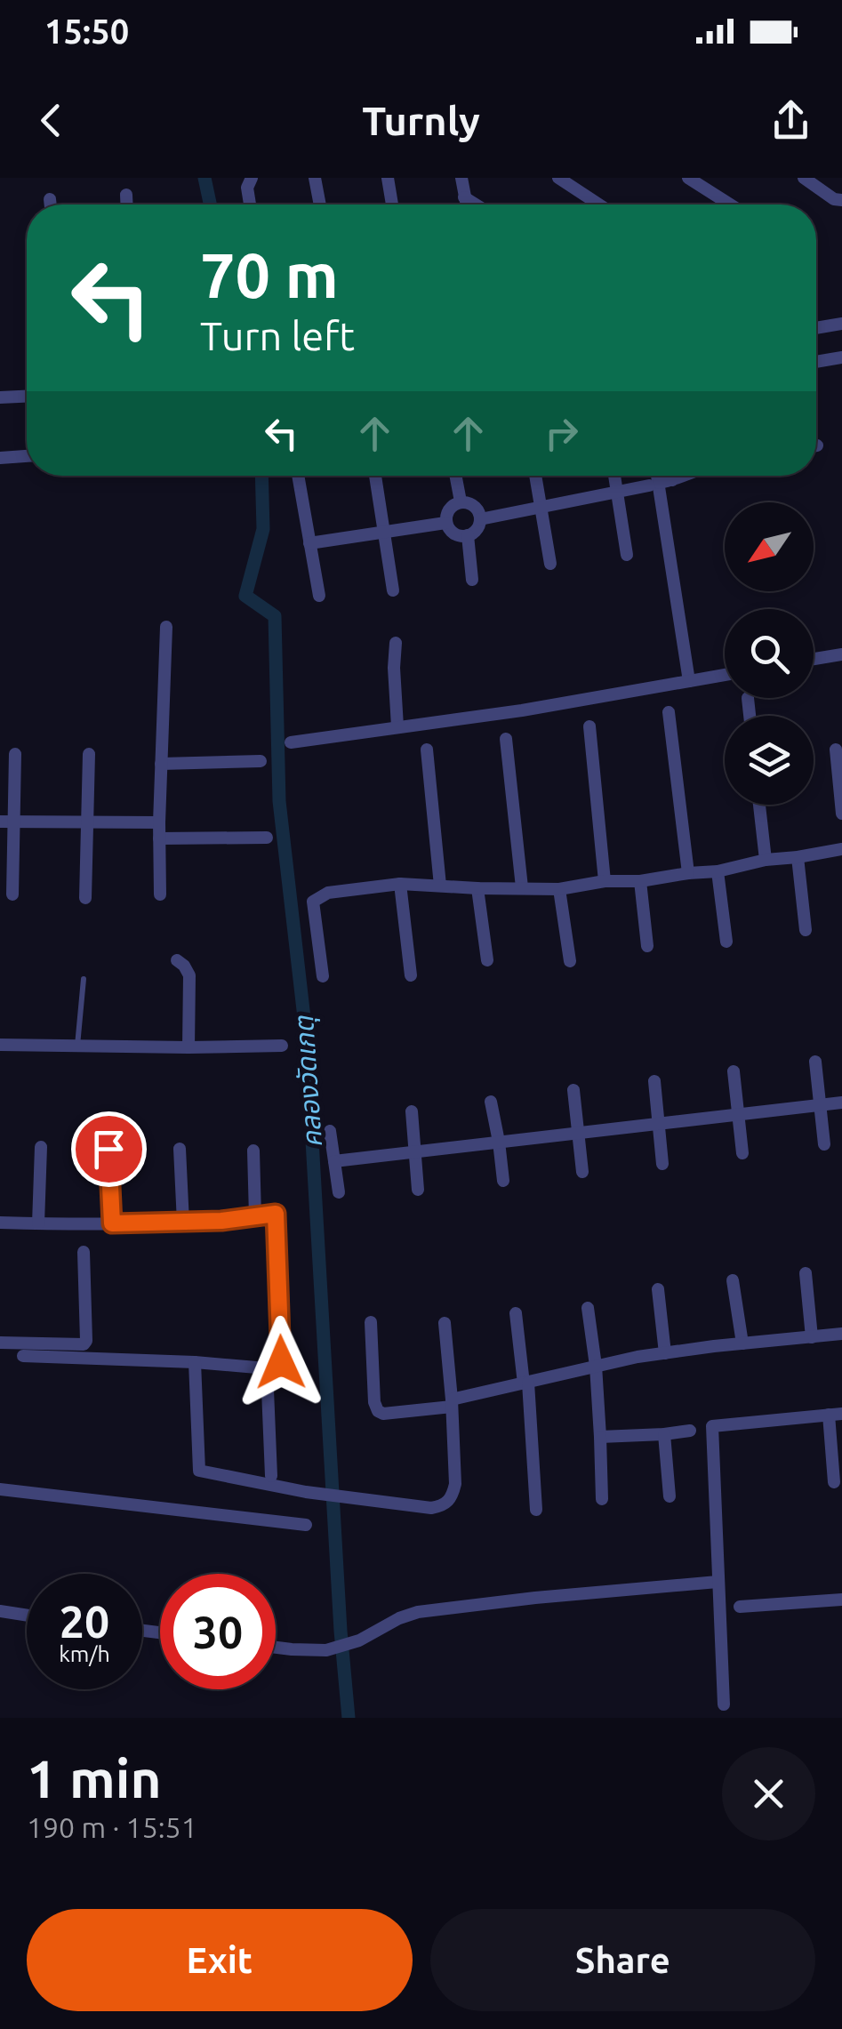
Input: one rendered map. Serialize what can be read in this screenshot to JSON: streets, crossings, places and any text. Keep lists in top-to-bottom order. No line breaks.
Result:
{"water":["คลองวัดเกตุ"],"north":"bottom left","page":{"status":"15:50","header":"Turnly","turn":["70 m","Turn left"],"speed":"20 km/h","limit":"30","heading":["1 min","190 m · 15:51"],"buttons":["Exit","Share"]}}
